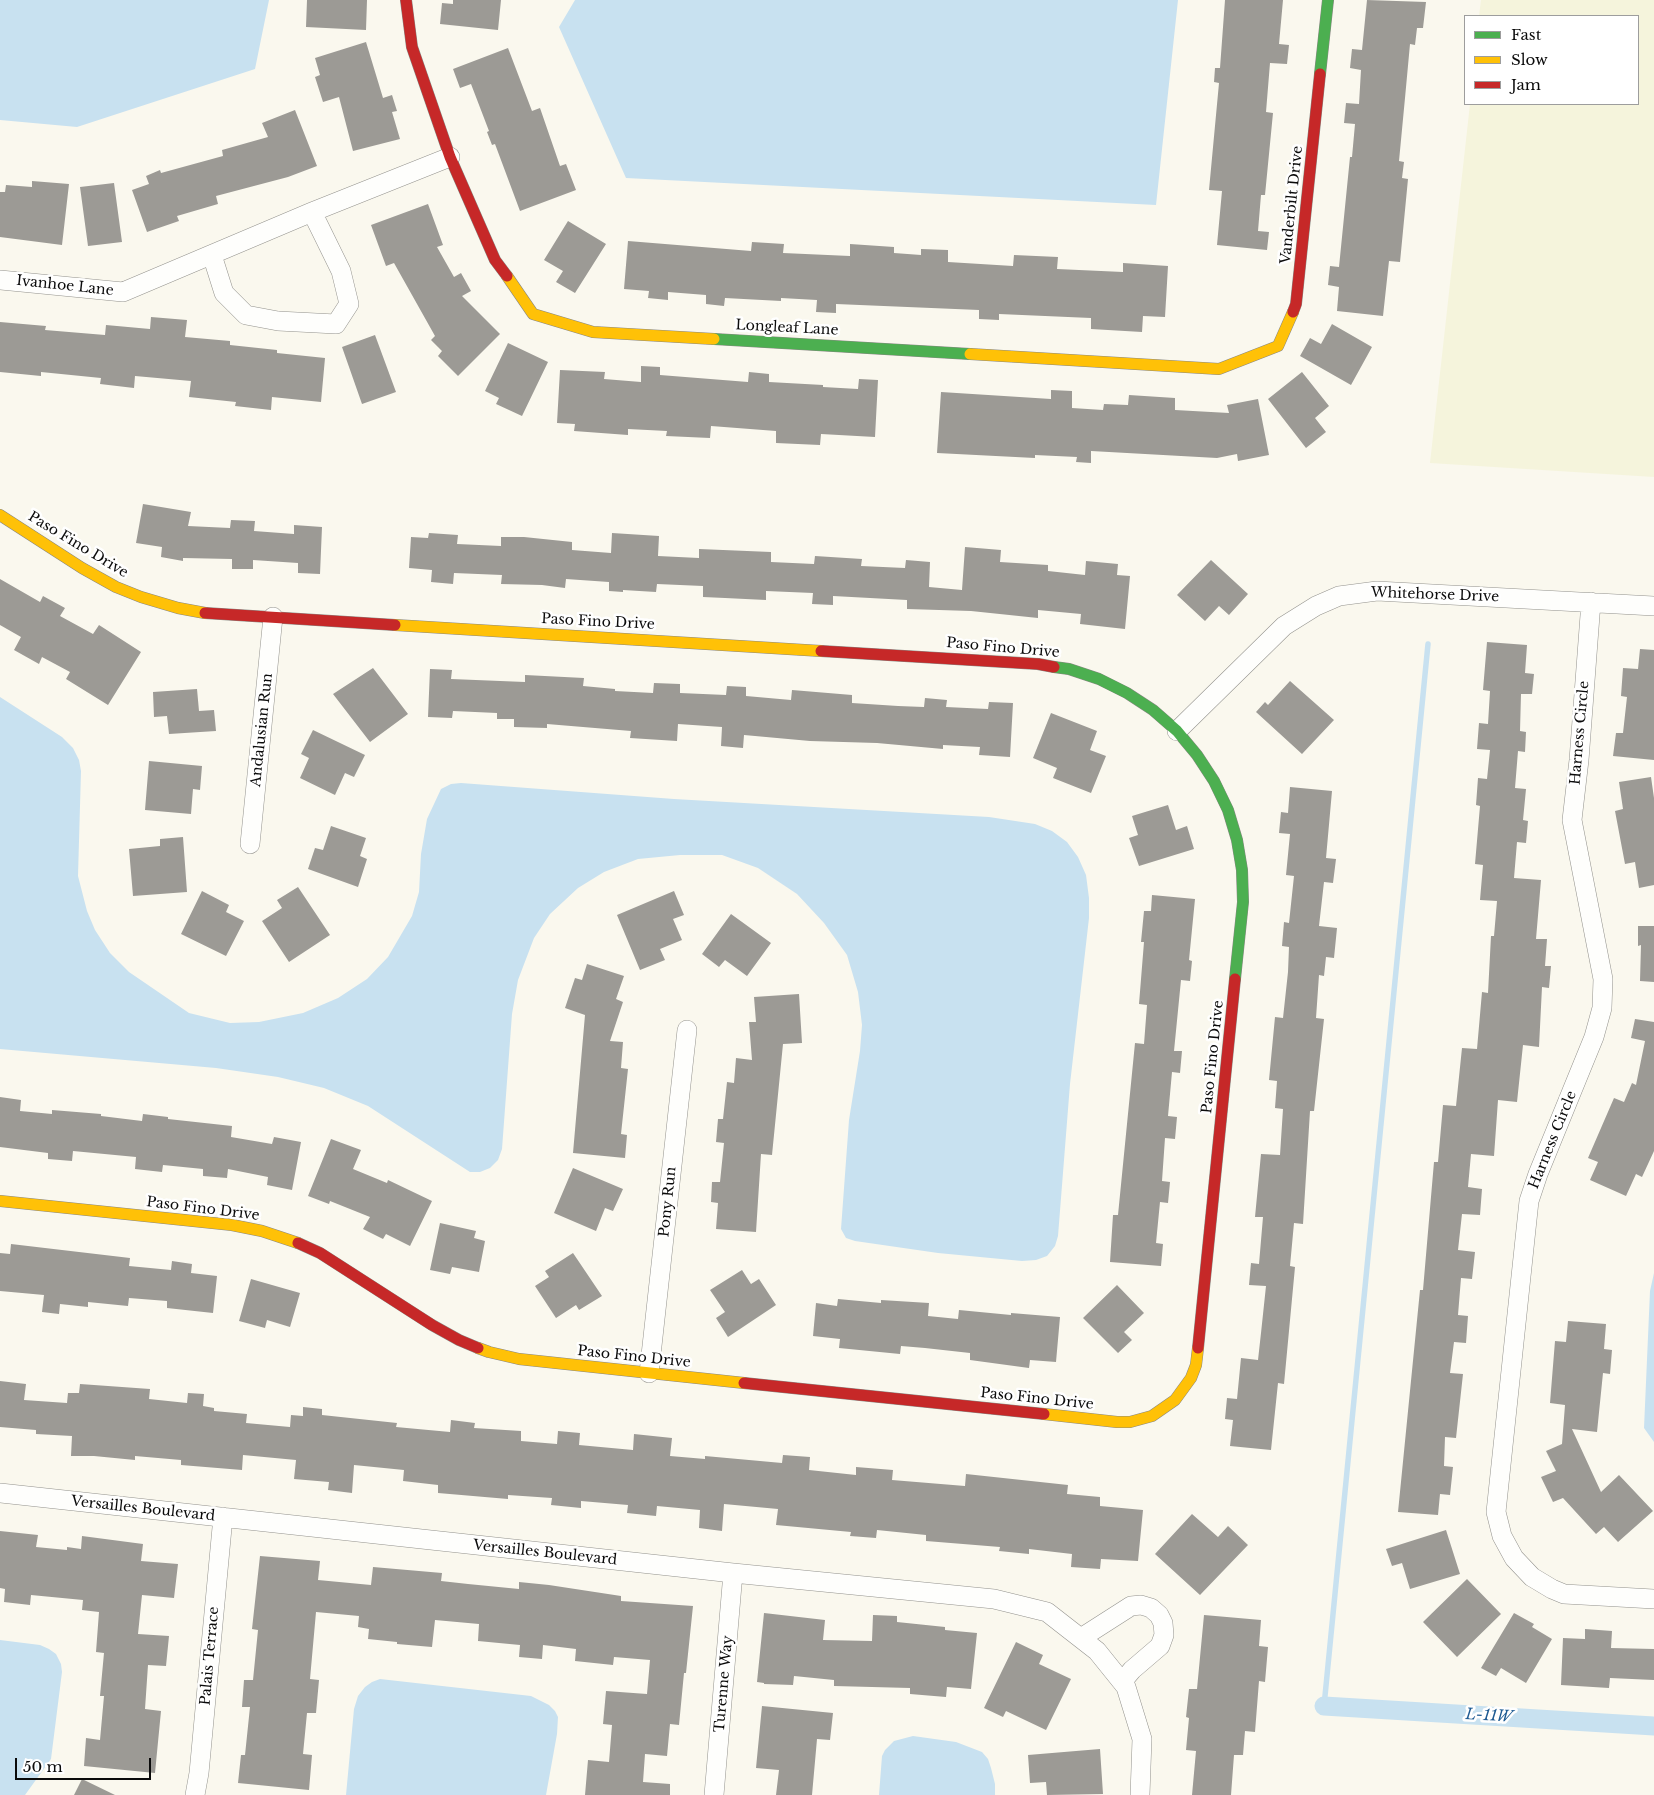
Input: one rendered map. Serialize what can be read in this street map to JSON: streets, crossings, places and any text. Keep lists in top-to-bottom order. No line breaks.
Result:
{"streets":{"street":["Vanderbilt Drive","Ivanhoe Lane","Longleaf Lane","Paso Fino Drive","Whitehorse Drive","Andalusian Run","Harness Circle","Pony Run","Versailles Boulevard","Palais Terrace","Turenne Way"]},"crossings":[["Vanderbilt Drive","Longleaf Lane"],["Ivanhoe Lane","Longleaf Lane"],["Paso Fino Drive","Whitehorse Drive"],["Paso Fino Drive","Andalusian Run"],["Paso Fino Drive","Pony Run"],["Whitehorse Drive","Harness Circle"],["Versailles Boulevard","Palais Terrace"],["Versailles Boulevard","Turenne Way"]],"water":["L-11W"],"legend":["Fast","Slow","Jam"],"scale_bar":"50 m"}
